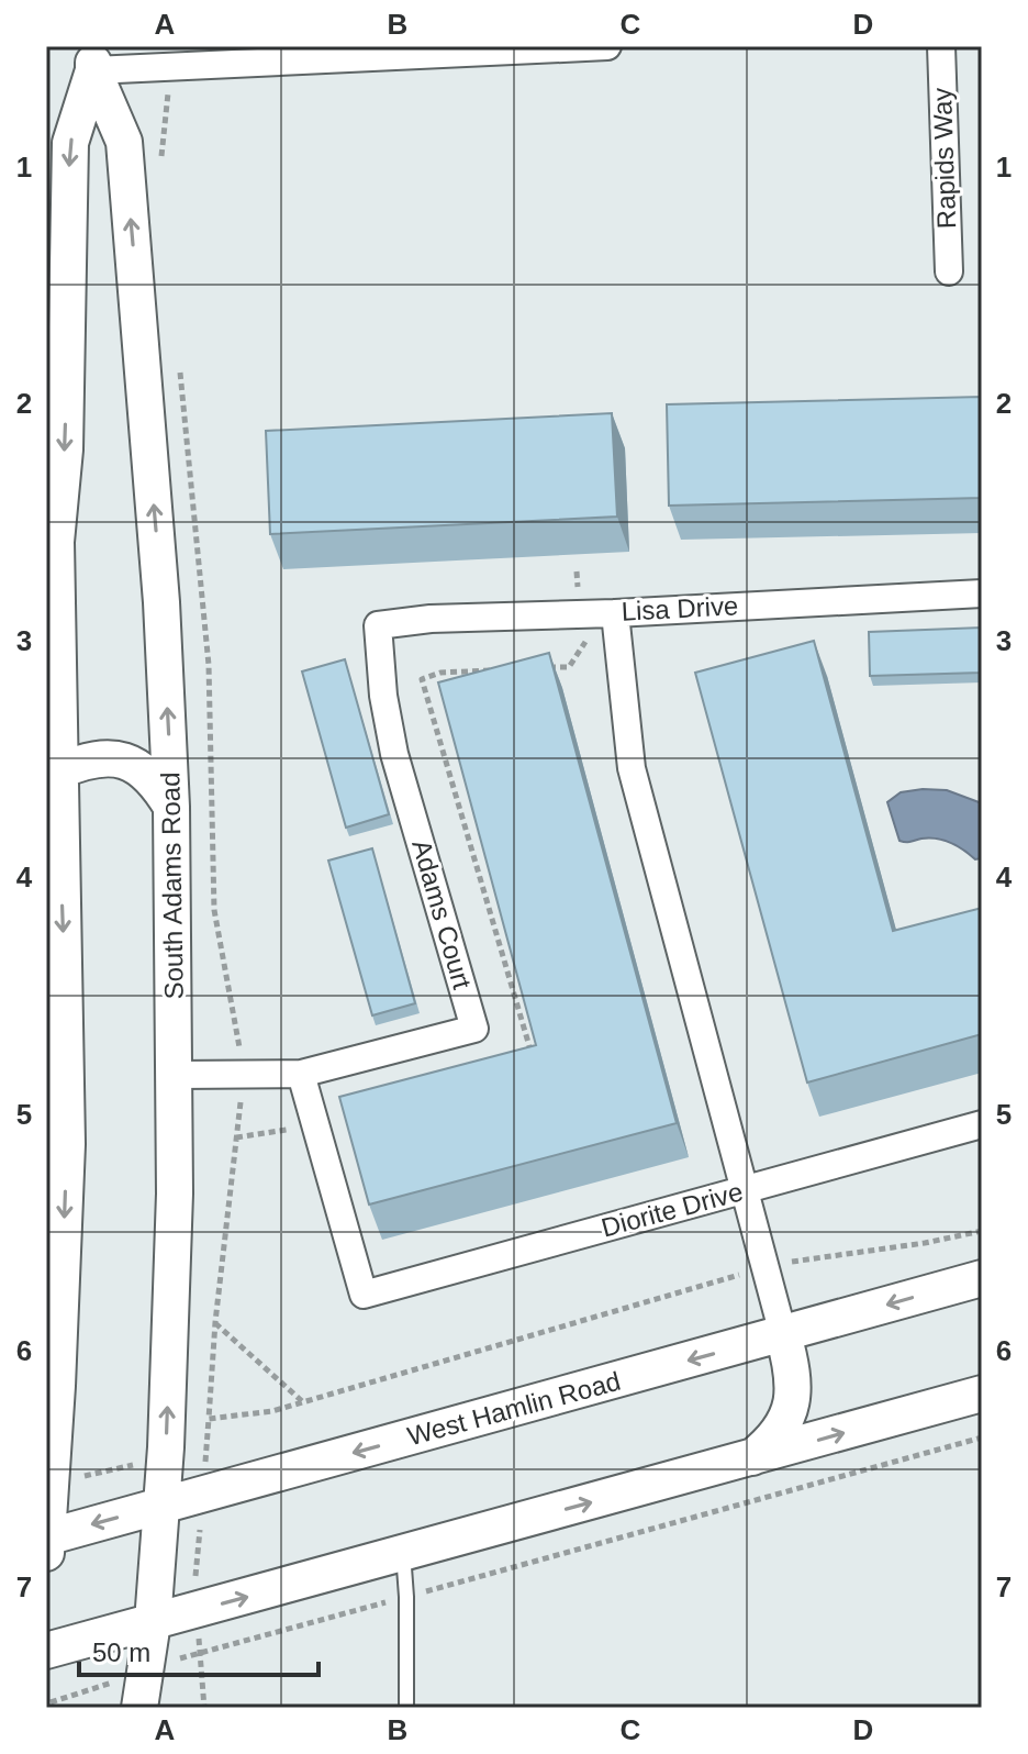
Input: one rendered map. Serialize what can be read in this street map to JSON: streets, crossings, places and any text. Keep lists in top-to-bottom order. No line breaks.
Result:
{"streets":{"main road":["South Adams Road","West Hamlin Road"],"street":["Rapids Way","Lisa Drive","Adams Court","Diorite Drive"]},"crossings":[["Lisa Drive","Adams Court"],["South Adams Road","Adams Court"],["South Adams Road","West Hamlin Road"],["Adams Court","Diorite Drive"]],"scale_bar":"50 m","grid":{"columns":["A","B","C","D"],"rows":["1","2","3","4","5","6","7"]}}
